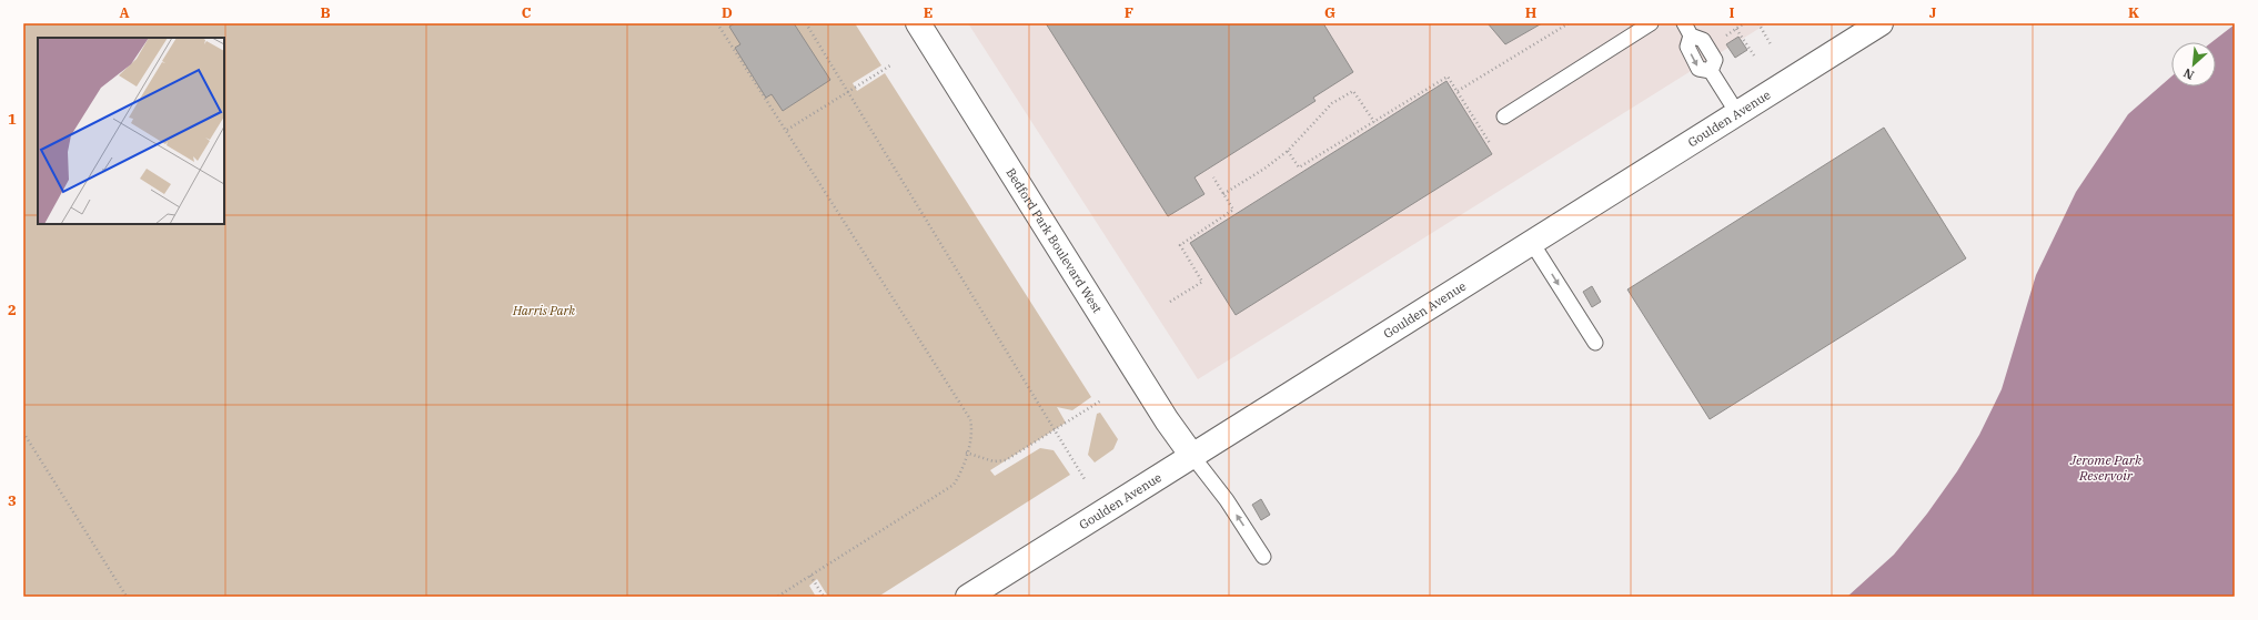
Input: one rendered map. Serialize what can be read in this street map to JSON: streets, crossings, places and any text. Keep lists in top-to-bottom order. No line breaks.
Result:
{"streets":{"street":["Goulden Avenue","Bedford Park Boulevard West"]},"crossings":[["Goulden Avenue","Bedford Park Boulevard West"]],"water":["Jerome Park Reservoir"],"parks":["Harris Park"],"north":"bottom left","grid":{"columns":["A","B","C","D","E","F","G","H","I","J","K"],"rows":["1","2","3"]}}
